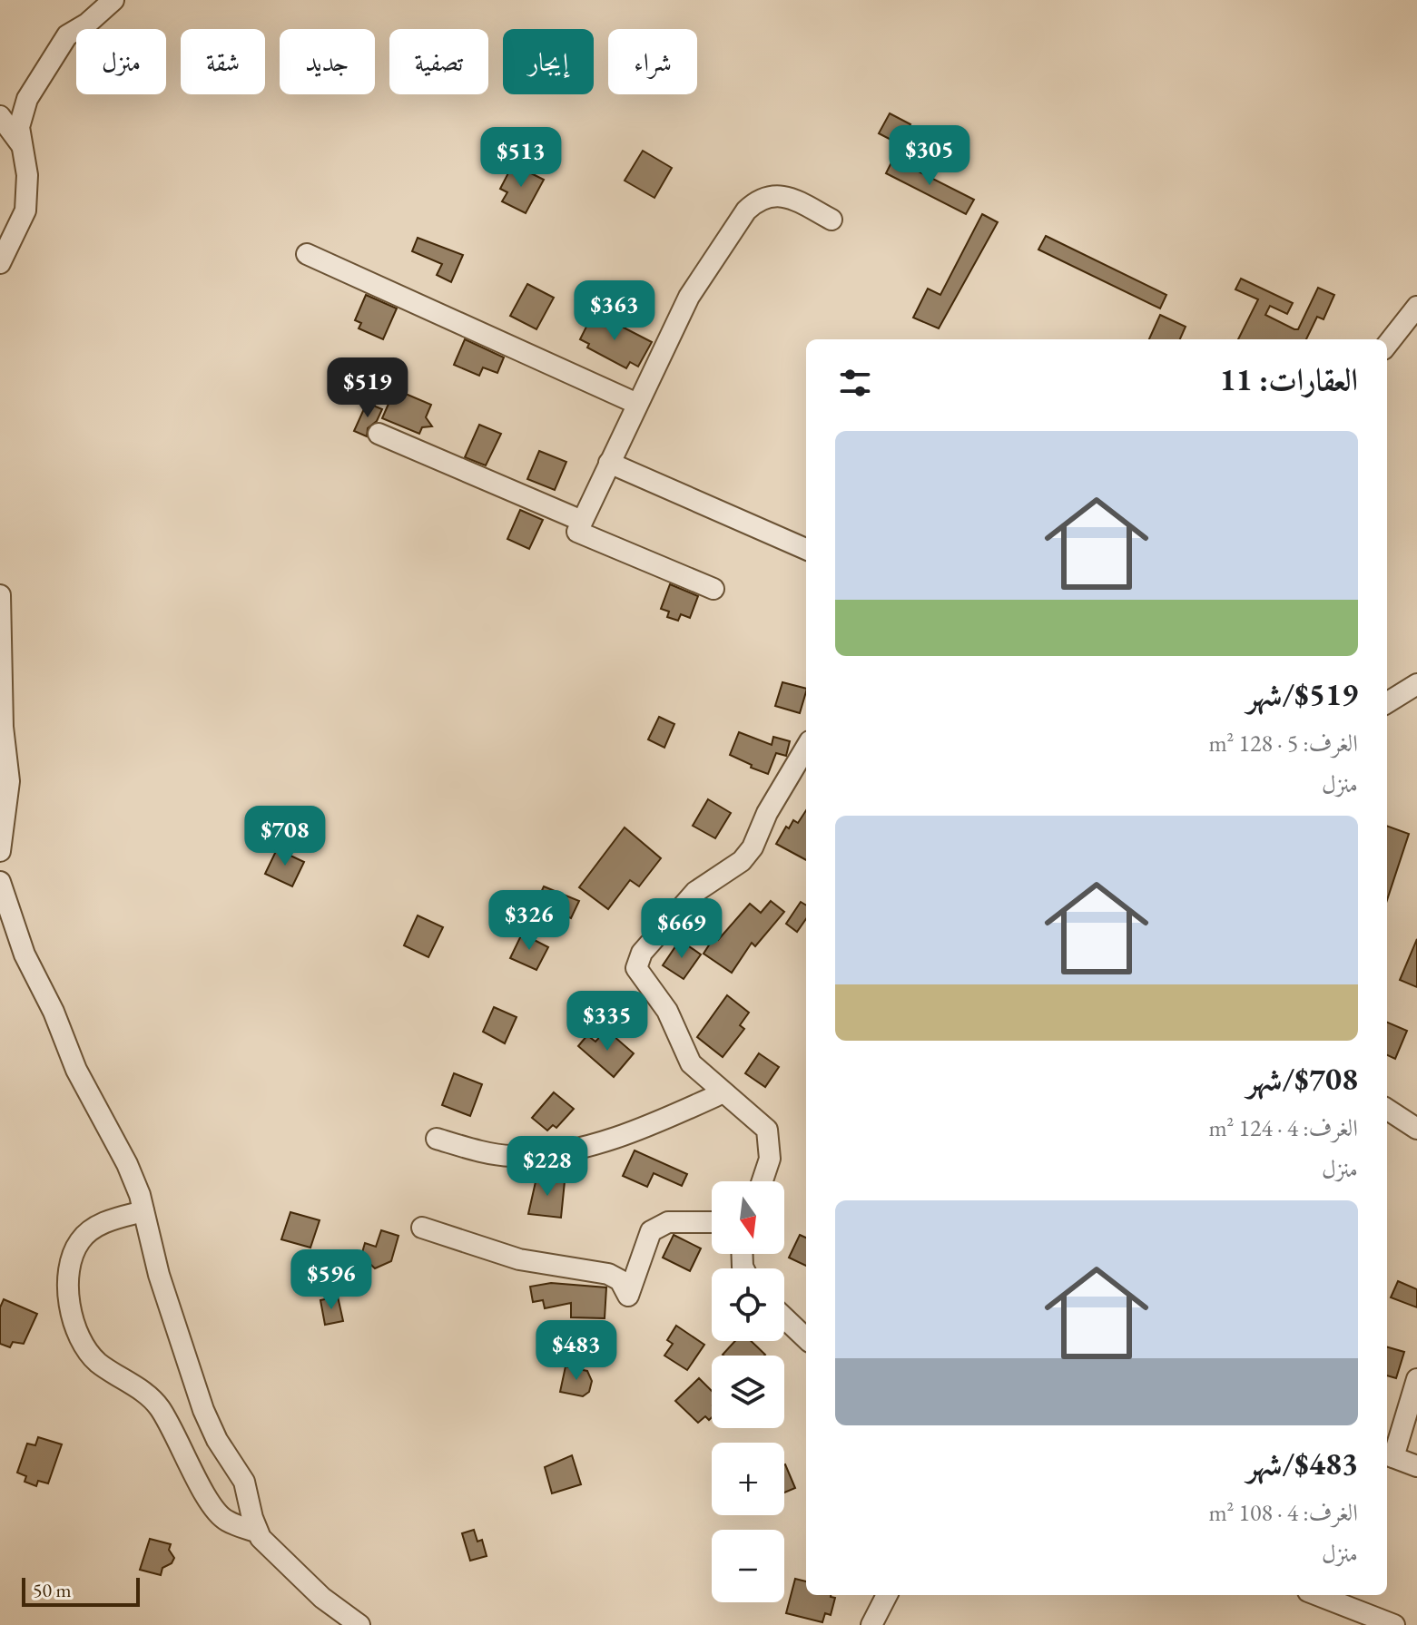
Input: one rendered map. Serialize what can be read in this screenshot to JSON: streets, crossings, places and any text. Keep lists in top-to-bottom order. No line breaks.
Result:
{"scale_bar":"50 m","north":"bottom","page":{"chip":["شراء","إيجار","تصفية","جديد","شقة","منزل"],"price":["$305","$513","$363","$519","$708","$326","$669","$335","$228","$596","$483"],"heading":"العقارات: 11","list":[{"name":"$519/شهر","note":"الغرف: 5 · 128 m² · منزل"},{"name":"$708/شهر","note":"الغرف: 4 · 124 m² · منزل"},{"name":"$483/شهر","note":"الغرف: 4 · 108 m² · منزل"}],"map_buttons":["+","−"],"scale":"50 m"}}
